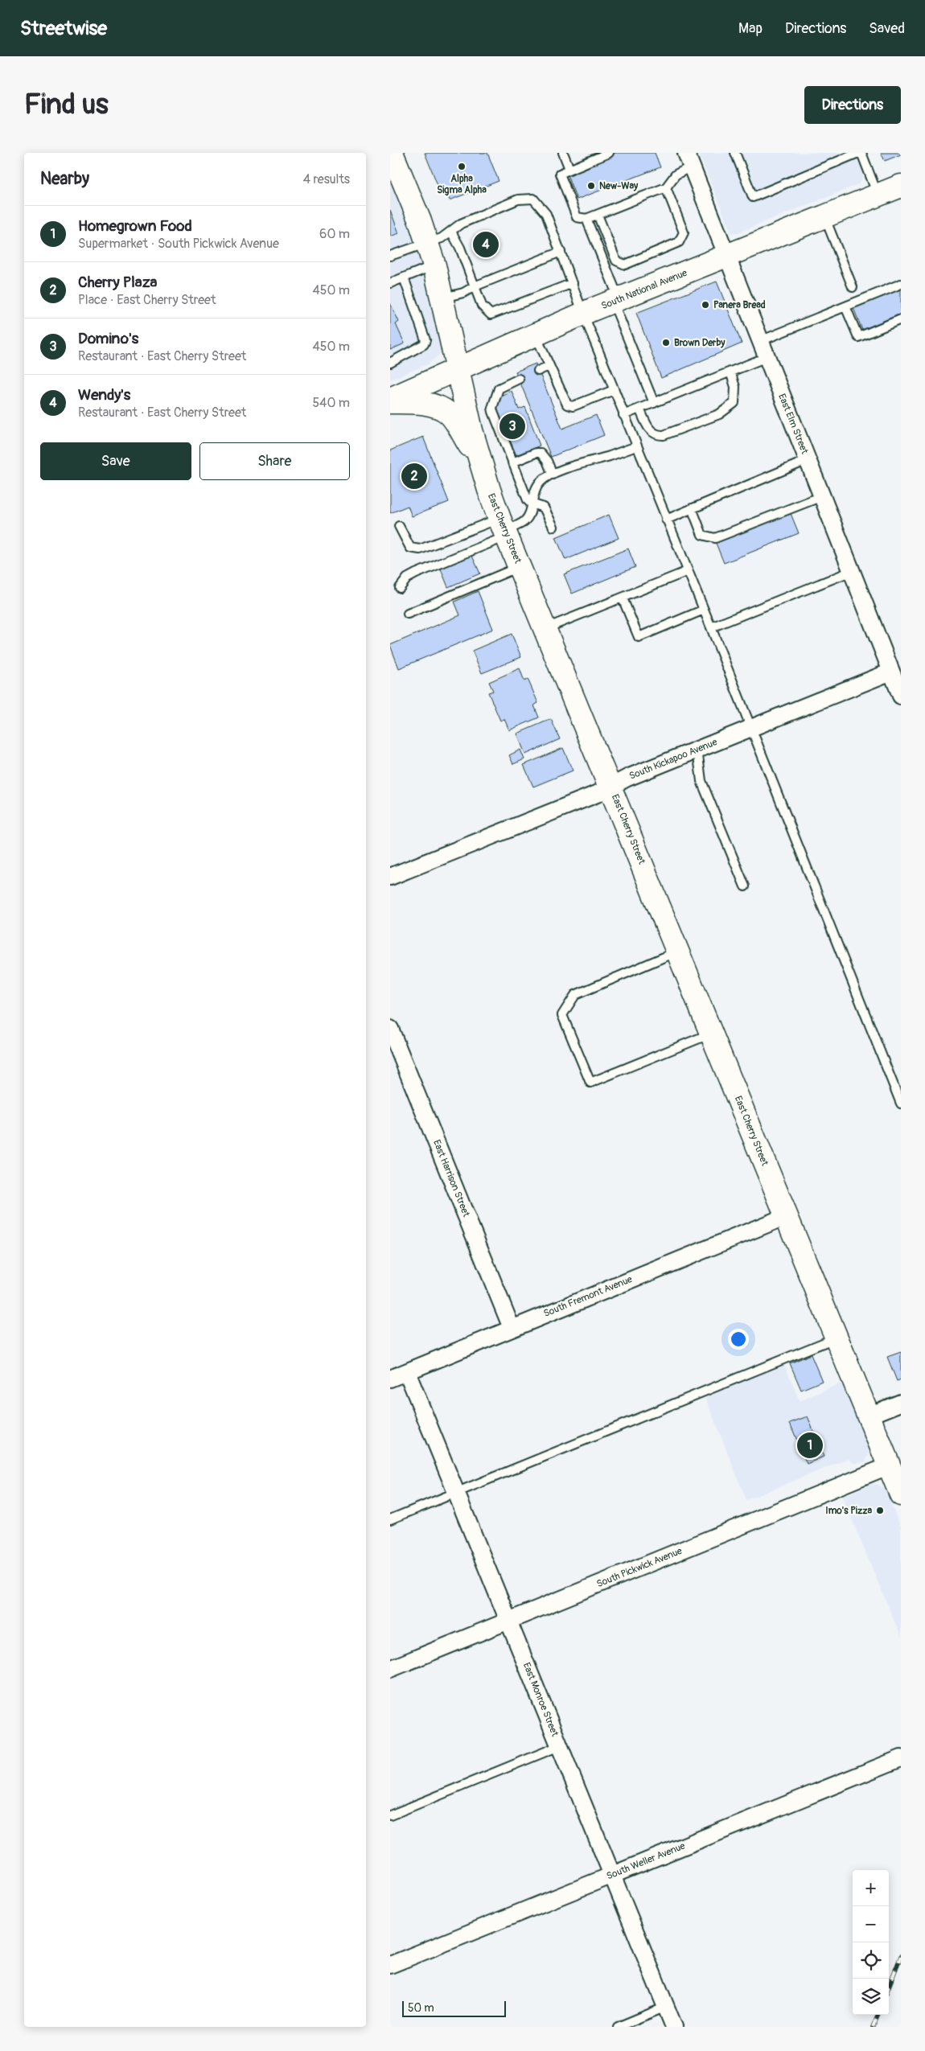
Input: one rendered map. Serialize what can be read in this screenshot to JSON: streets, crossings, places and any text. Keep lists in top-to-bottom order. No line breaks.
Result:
{"streets":{"street":["South National Avenue","East Elm Street","East Cherry Street","South Kickapoo Avenue","East Harrison Street","South Fremont Avenue","South Pickwick Avenue","East Monroe Street","South Weller Avenue"]},"crossings":[["South National Avenue","East Elm Street"],["South National Avenue","East Cherry Street"],["East Elm Street","South Kickapoo Avenue"],["East Cherry Street","South Kickapoo Avenue"],["East Cherry Street","South Fremont Avenue"],["East Cherry Street","South Pickwick Avenue"],["East Harrison Street","South Fremont Avenue"],["South Fremont Avenue","East Monroe Street"],["South Pickwick Avenue","East Monroe Street"],["East Monroe Street","South Weller Avenue"]],"places":["Alpha Sigma Alpha","New-Way","Panera Bread","Brown Derby","Imo's Pizza"],"scale_bar":"50 m","page":{"header":"Streetwise","nav":["Map","Directions","Saved"],"buttons":["Directions",["Save","Share"]],"title":"Find us","heading":["Nearby","4 results"],"list":[{"mark":"1","name":"Homegrown Food","note":"Supermarket · South Pickwick Avenue","value":"60 m"},{"mark":"2","name":"Cherry Plaza","note":"Place · East Cherry Street","value":"450 m"},{"mark":"3","name":"Domino's","note":"Restaurant · East Cherry Street","value":"450 m"},{"mark":"4","name":"Wendy's","note":"Restaurant · East Cherry Street","value":"540 m"}],"pins":["4","3","2","1"],"map_buttons":["+","−"],"scale":"50 m"}}
